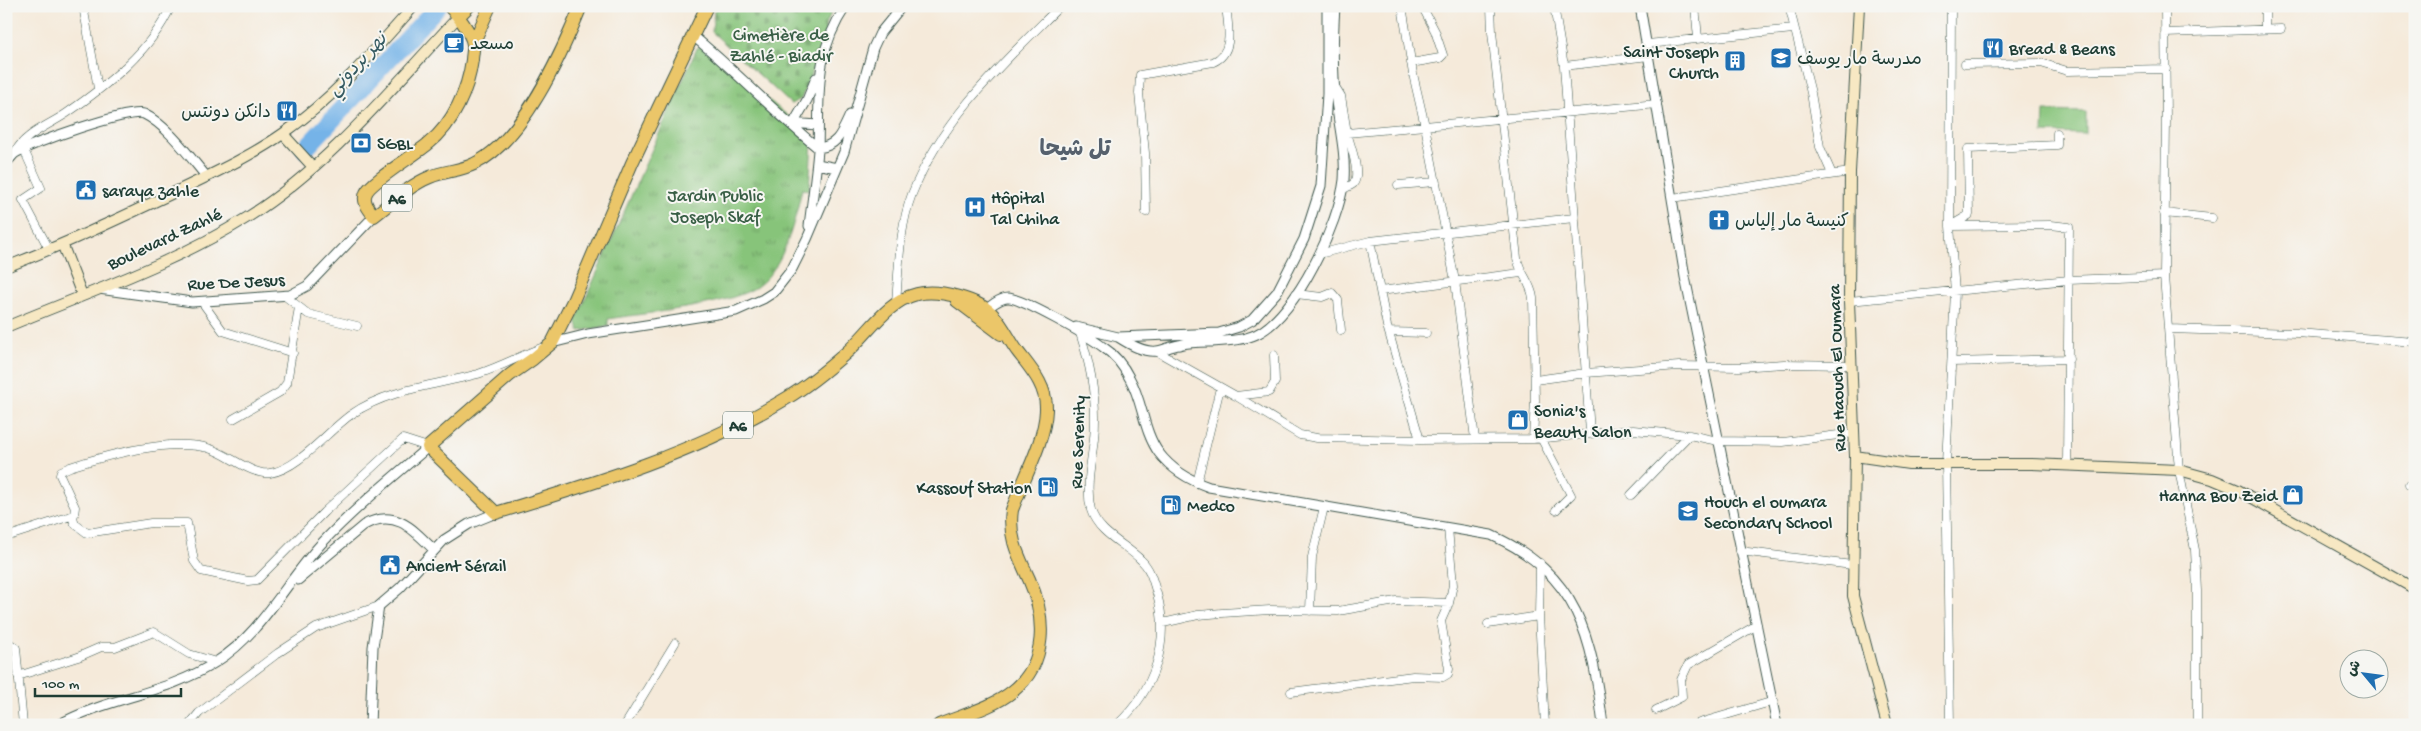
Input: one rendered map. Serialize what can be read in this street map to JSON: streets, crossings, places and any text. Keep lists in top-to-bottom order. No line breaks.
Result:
{"streets":{"highway":["A6","Boulevard Zahlé"],"main road":["Rue Haouch El Oumara"],"street":["Rue De Jesus","Rue Serenity"]},"crossings":[["A6","Rue De Jesus"],["Boulevard Zahlé","Rue De Jesus"]],"districts":["تل شيحا"],"water":["نهر بردوني"],"parks":["Cimetière de Zahlé - Biadir","Jardin Public Joseph Skaf"],"places":{"cafe":["مسعد"],"restaurant":["Bread & Beans","دانكن دونتس"],"school or university":["مدرسة مار يوسف","Houch el oumara Secondary School"],"building":["Saint Joseph Church"],"bank":["SGBL"],"public building":["saraya zahle","Ancient Sérail"],"hospital":["Hôpital Tal Chiha"],"church":["كنيسة مار إلياس"],"shop":["Sonia's Beauty Salon","Hanna Bou Zeid"],"fuel station":["Kassouf Station","Medco"]},"scale_bar":"100 m","north":"top left"}
